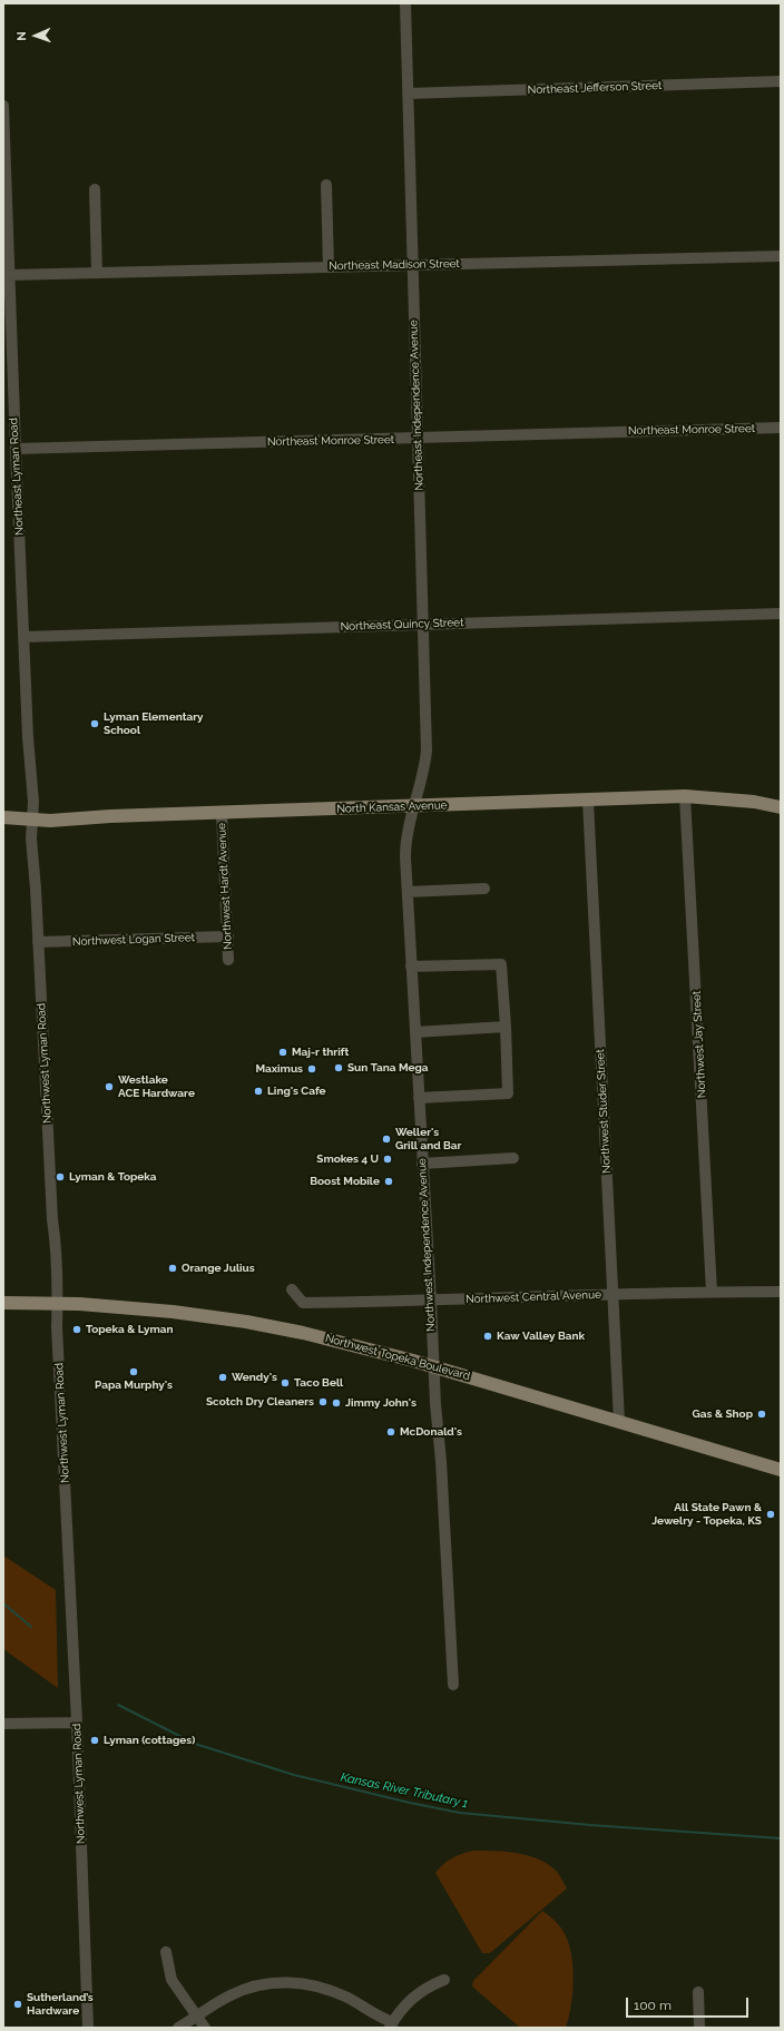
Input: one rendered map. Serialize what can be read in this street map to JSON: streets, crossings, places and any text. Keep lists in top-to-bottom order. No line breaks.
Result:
{"streets":{"main road":["North Kansas Avenue","Northwest Topeka Boulevard"],"street":["Northeast Jefferson Street","Northeast Madison Street","Northeast Independence Avenue","Northeast Monroe Street","Northeast Lyman Road","Northeast Quincy Street","Northwest Hardt Avenue","Northwest Logan Street","Northwest Jay Street","Northwest Lyman Road","Northwest Studer Street","Northwest Independence Avenue","Northwest Central Avenue"]},"crossings":[["Northeast Jefferson Street","Northeast Independence Avenue"],["Northeast Madison Street","Northeast Independence Avenue"],["Northeast Madison Street","Northeast Lyman Road"],["Northeast Independence Avenue","Northeast Monroe Street"],["Northeast Independence Avenue","Northeast Quincy Street"],["Northeast Independence Avenue","North Kansas Avenue"],["Northeast Independence Avenue","Northwest Independence Avenue"],["Northeast Monroe Street","Northeast Lyman Road"],["Northeast Lyman Road","Northeast Quincy Street"],["Northeast Lyman Road","North Kansas Avenue"],["Northeast Lyman Road","Northwest Lyman Road"],["North Kansas Avenue","Northwest Hardt Avenue"],["North Kansas Avenue","Northwest Jay Street"],["North Kansas Avenue","Northwest Lyman Road"],["North Kansas Avenue","Northwest Studer Street"],["North Kansas Avenue","Northwest Independence Avenue"],["Northwest Hardt Avenue","Northwest Logan Street"],["Northwest Logan Street","Northwest Lyman Road"],["Northwest Jay Street","Northwest Central Avenue"],["Northwest Lyman Road","Northwest Topeka Boulevard"],["Northwest Studer Street","Northwest Central Avenue"],["Northwest Studer Street","Northwest Topeka Boulevard"],["Northwest Independence Avenue","Northwest Central Avenue"],["Northwest Independence Avenue","Northwest Topeka Boulevard"]],"water":["Kansas River Tributary 1"],"places":["Lyman Elementary School","Maj-r thrift","Sun Tana Mega","Maximus","Westlake ACE Hardware","Ling's Cafe","Weller's Grill and Bar","Smokes 4 U","Lyman & Topeka","Boost Mobile","Orange Julius","Topeka & Lyman","Kaw Valley Bank","Papa Murphy's","Wendy's","Taco Bell","Scotch Dry Cleaners","Jimmy John's","Gas & Shop","McDonald's","All State Pawn & Jewelry - Topeka, KS","Lyman (cottages)","Sutherland’s Hardware"],"scale_bar":"100 m","north":"left"}
